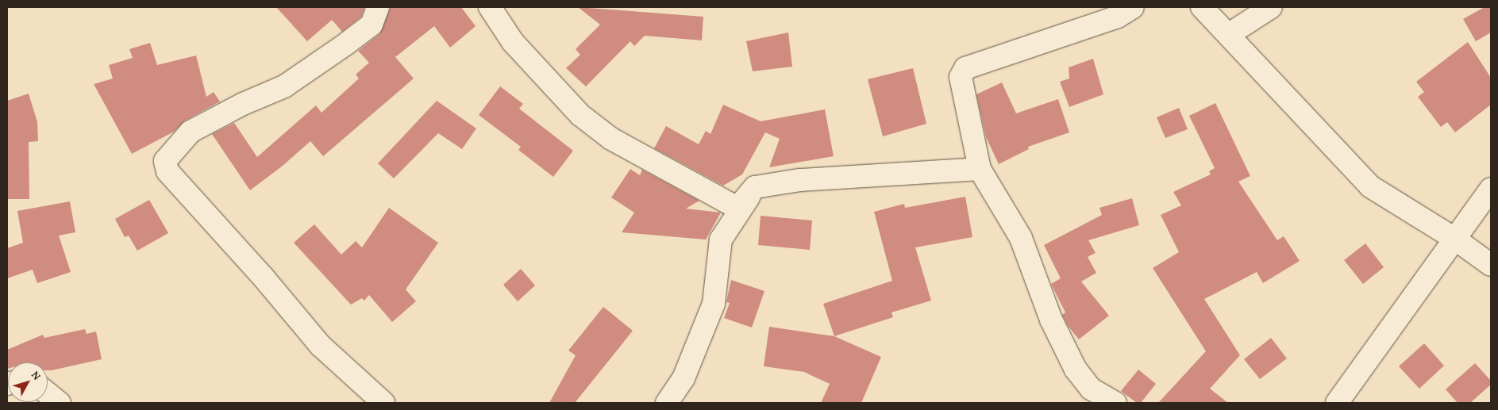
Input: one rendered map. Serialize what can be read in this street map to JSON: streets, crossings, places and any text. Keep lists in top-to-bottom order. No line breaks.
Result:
{"north":"top right"}
